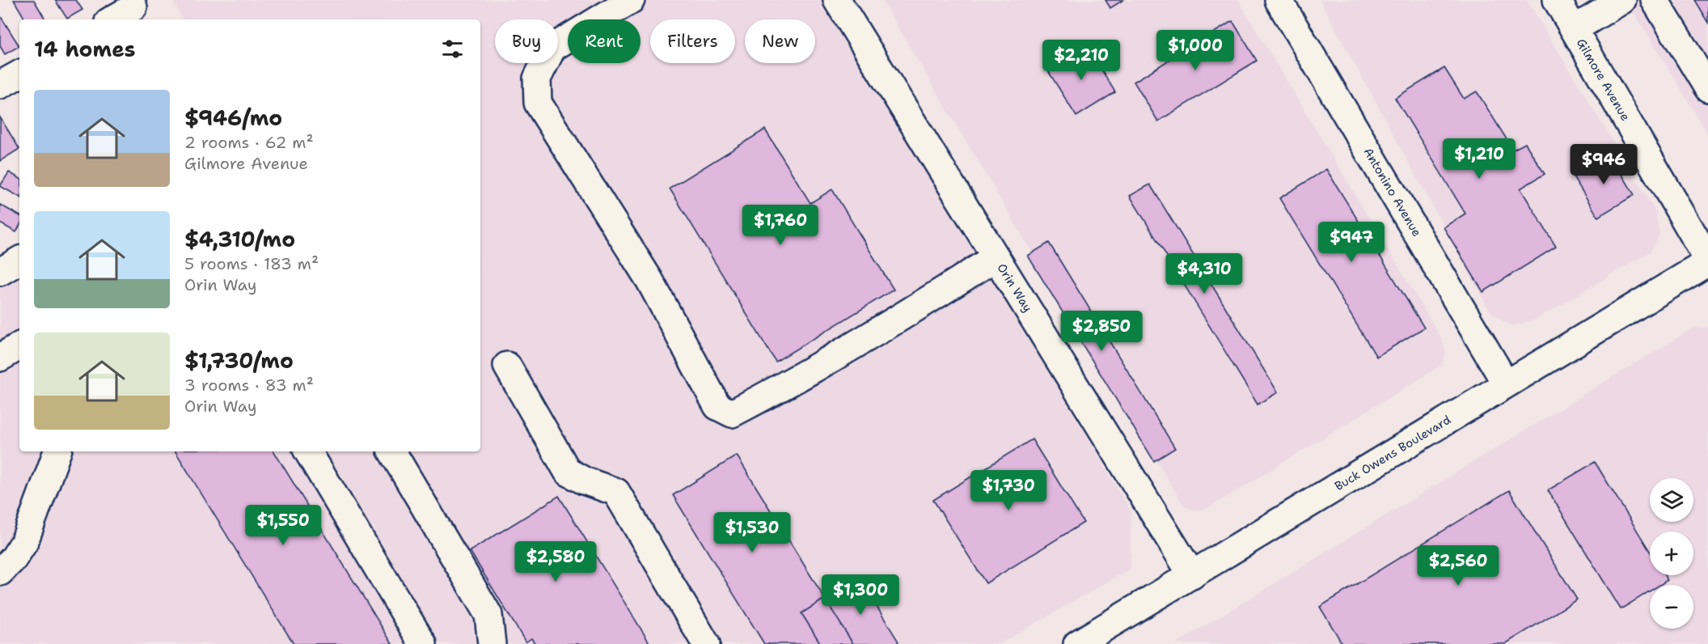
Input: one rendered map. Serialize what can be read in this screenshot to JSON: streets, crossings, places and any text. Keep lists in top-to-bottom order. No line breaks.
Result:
{"streets":{"street":["Gilmore Avenue","Antonino Avenue","Orin Way","Buck Owens Boulevard"]},"crossings":[["Gilmore Avenue","Buck Owens Boulevard"],["Antonino Avenue","Buck Owens Boulevard"],["Orin Way","Buck Owens Boulevard"]],"page":{"chip":["Buy","Rent","Filters","New"],"heading":"14 homes","price":["$1,000","$2,210","$1,210","$946","$1,760","$947","$4,310","$2,850","$1,730","$1,550","$1,530","$2,580","$2,560","$1,300"],"list":[{"name":"$946/mo","note":"2 rooms · 62 m² · Gilmore Avenue"},{"name":"$4,310/mo","note":"5 rooms · 183 m² · Orin Way"},{"name":"$1,730/mo","note":"3 rooms · 83 m² · Orin Way"}],"map_buttons":["+","−"]}}
